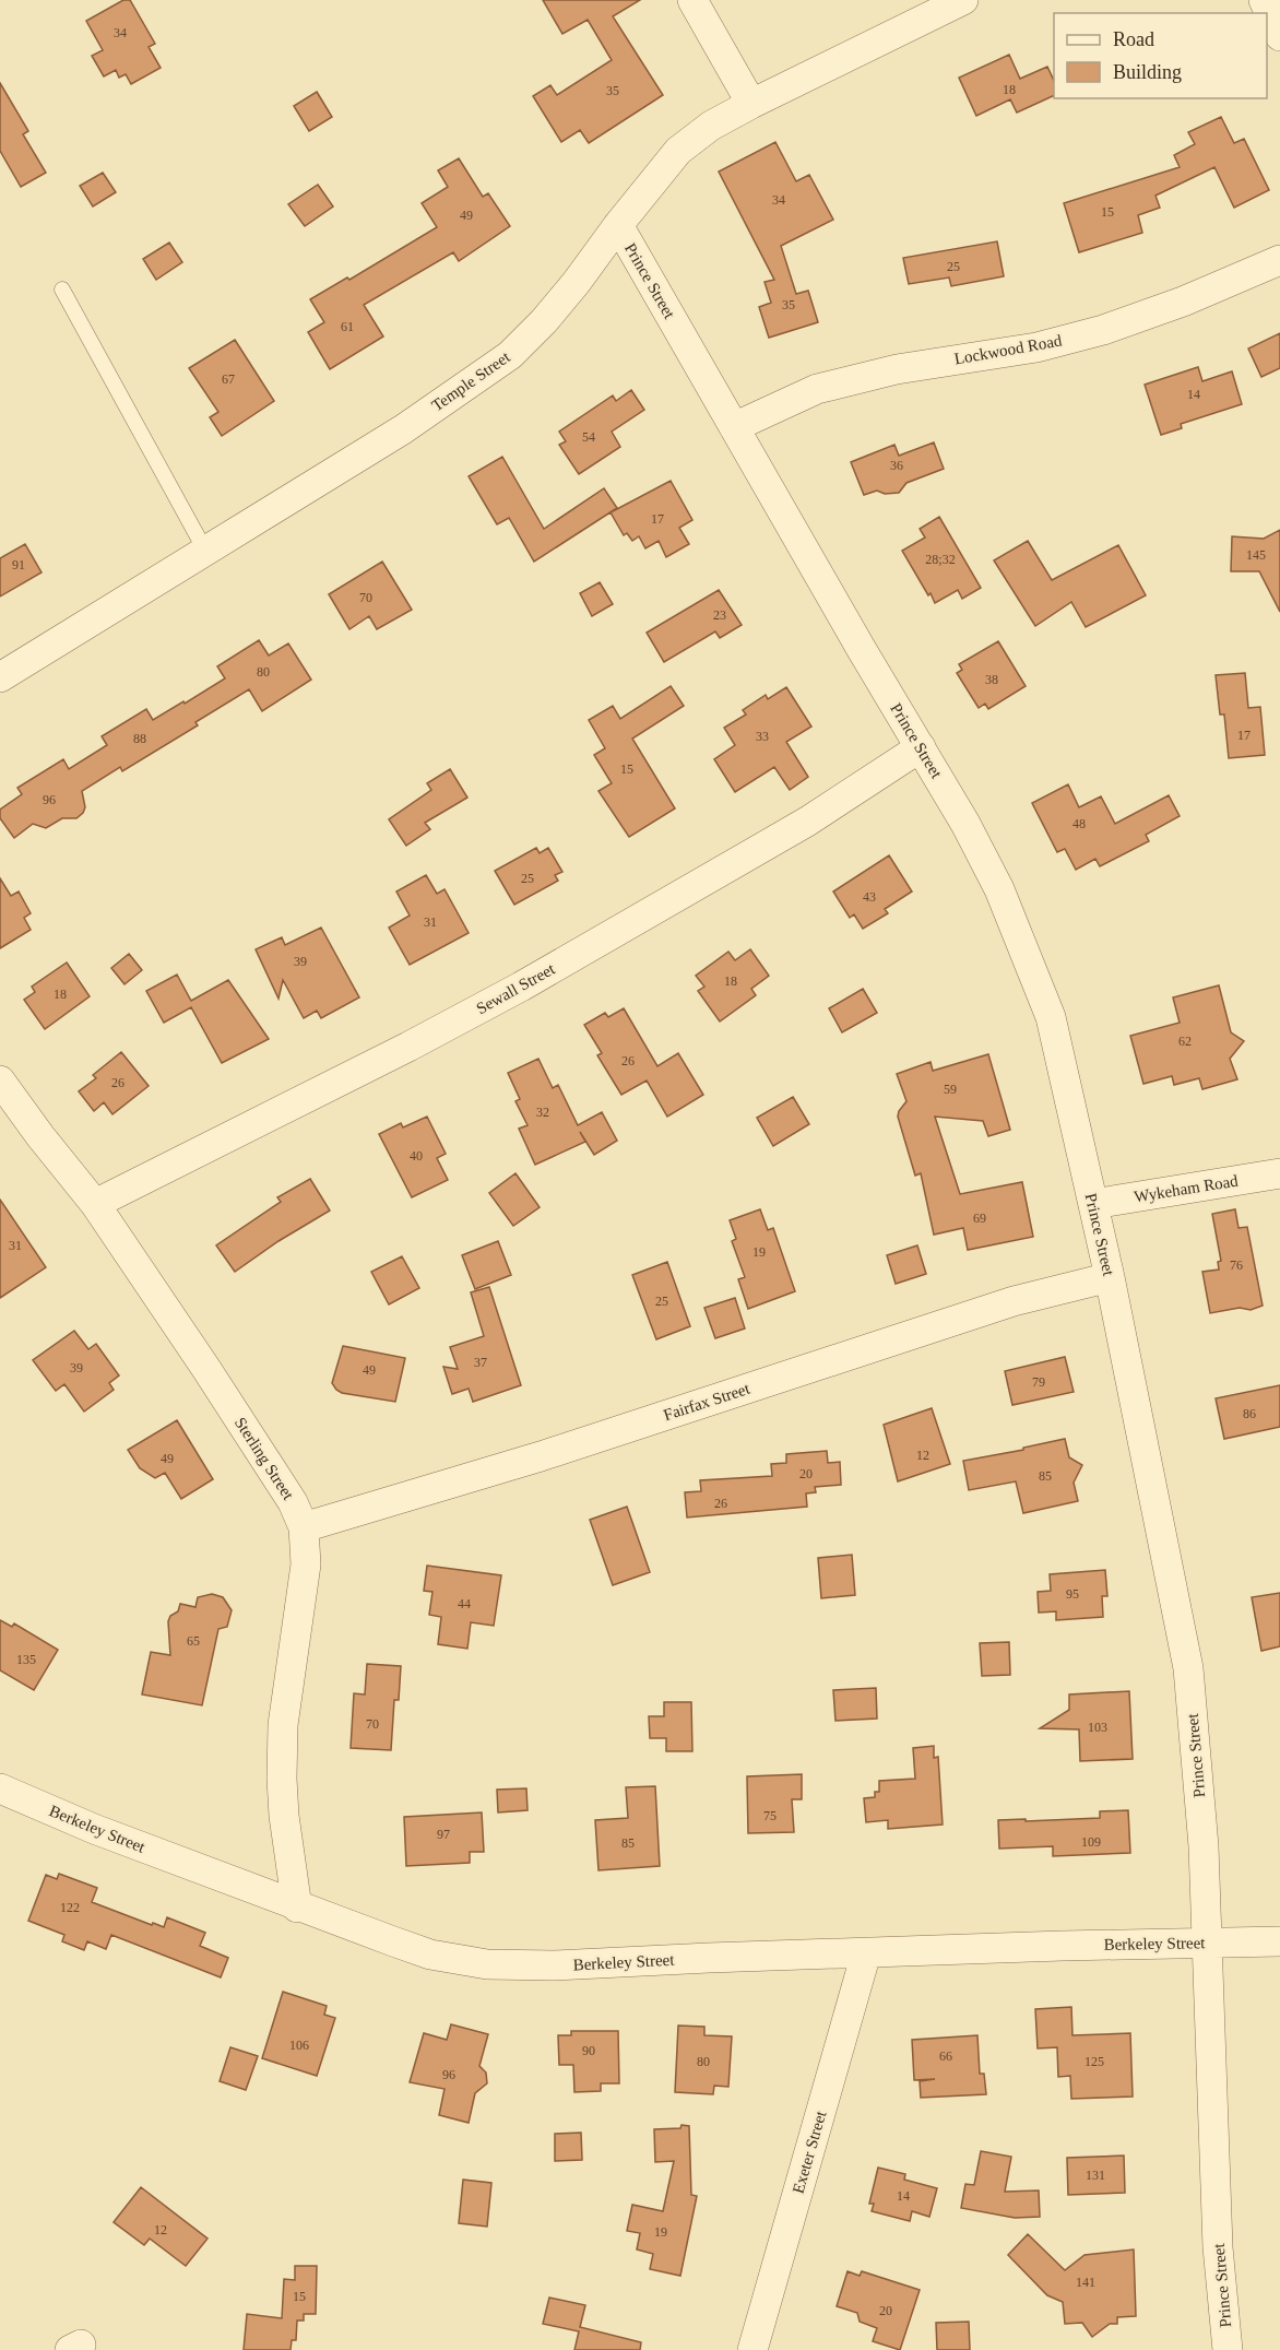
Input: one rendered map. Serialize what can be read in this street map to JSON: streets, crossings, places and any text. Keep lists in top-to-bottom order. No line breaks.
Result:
{"streets":{"street":["Prince Street","Lockwood Road","Temple Street","Sewall Street","Wykeham Road","Fairfax Street","Sterling Street","Berkeley Street","Exeter Street"]},"crossings":[["Prince Street","Lockwood Road"],["Prince Street","Temple Street"],["Prince Street","Sewall Street"],["Prince Street","Wykeham Road"],["Prince Street","Fairfax Street"],["Prince Street","Berkeley Street"],["Sewall Street","Sterling Street"],["Fairfax Street","Sterling Street"],["Sterling Street","Berkeley Street"],["Berkeley Street","Exeter Street"]],"house_numbers":["34","18","35","34","15","49","25","35","61","67","14","54","36","17","145","28;32","91","70","23","80","38","17","33","88","15","96","48","25","43","31","39","18","18","62","26","26","59","32","40","69","31","19","76","25","37","39","49","79","86","12","49","20","85","26","95","44","65","135","70","103","75","97","109","85","122","106","90","66","80","125","96","131","14","12","19","141","15","20"],"legend":["Road","Building"]}
